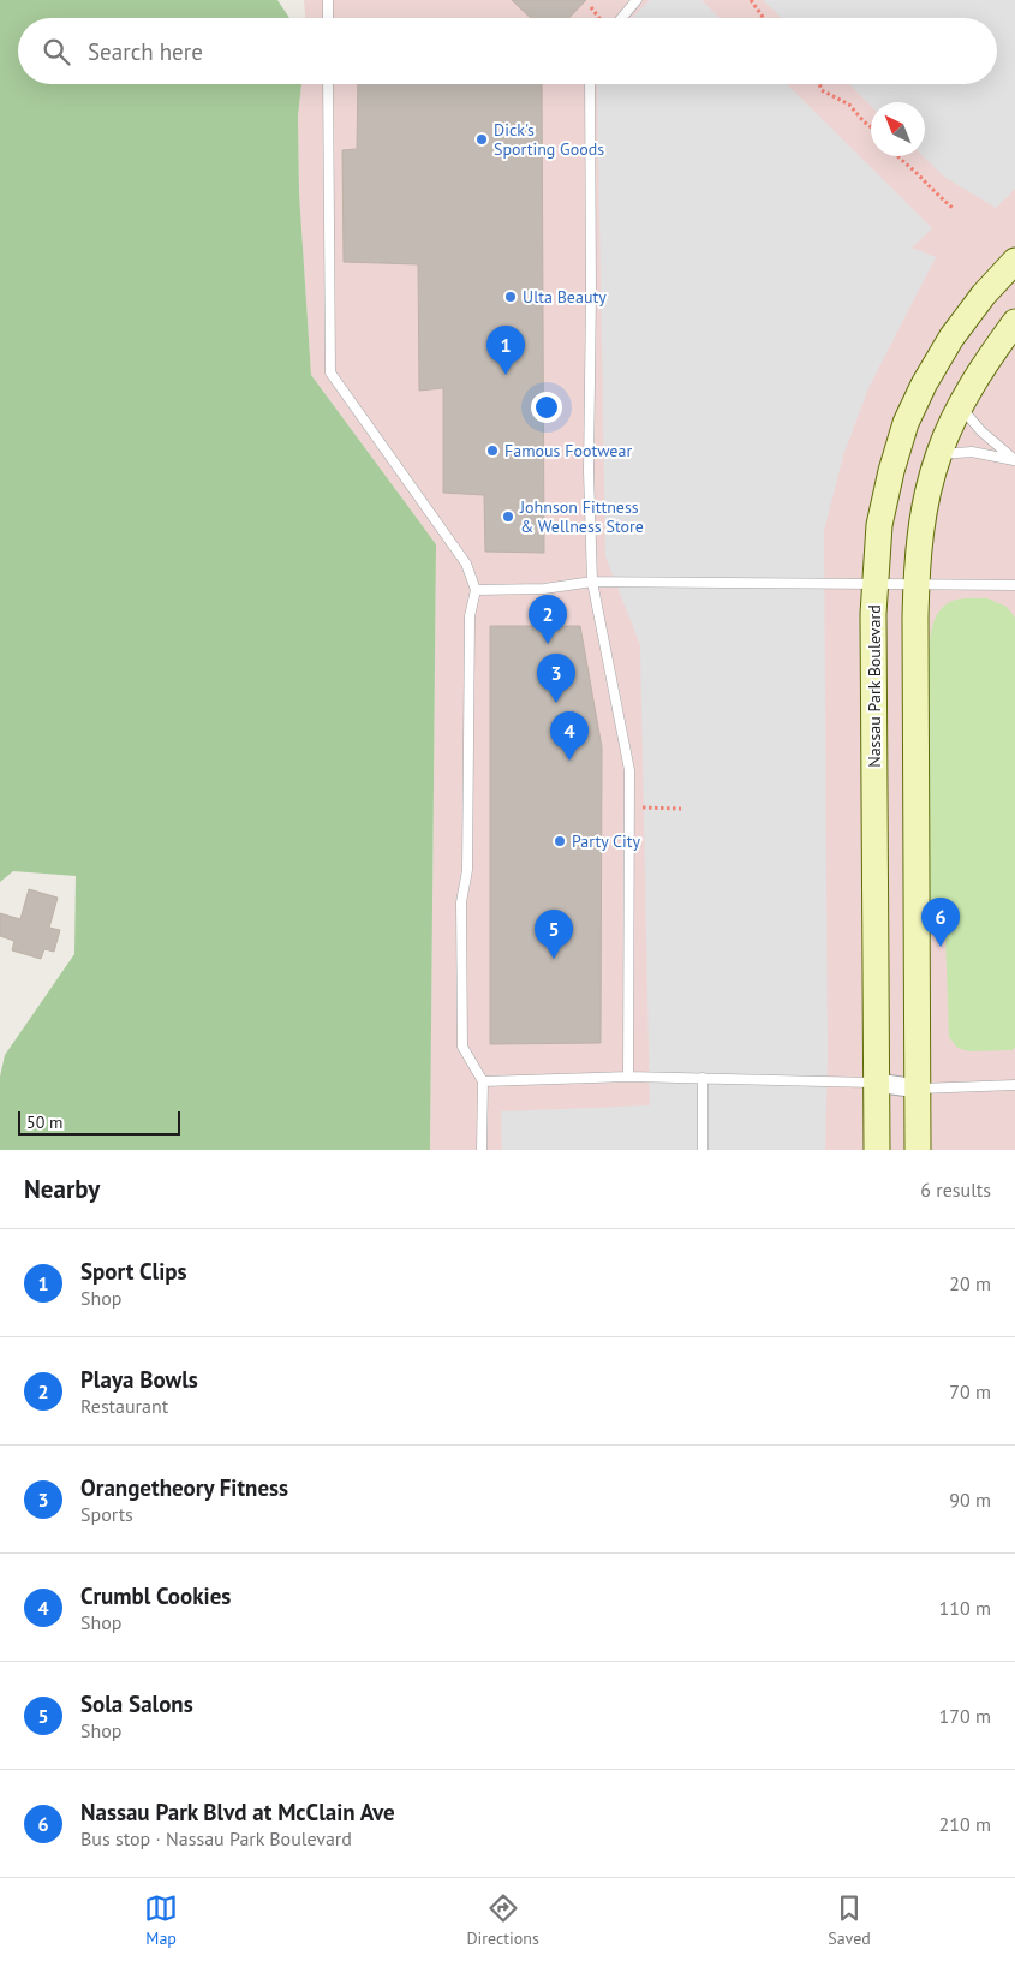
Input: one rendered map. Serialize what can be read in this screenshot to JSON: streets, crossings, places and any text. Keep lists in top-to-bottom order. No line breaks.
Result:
{"streets":{"street":["Nassau Park Boulevard"]},"places":["Dick's Sporting Goods","Ulta Beauty","Famous Footwear","Johnson Fittness & Wellness Store","Party City"],"scale_bar":"50 m","north":"top left","page":{"search":"Search here","pins":["1","2","3","4","6","5"],"scale":"50 m","heading":["Nearby","6 results"],"list":[{"mark":"1","name":"Sport Clips","note":"Shop","value":"20 m"},{"mark":"2","name":"Playa Bowls","note":"Restaurant","value":"70 m"},{"mark":"3","name":"Orangetheory Fitness","note":"Sports","value":"90 m"},{"mark":"4","name":"Crumbl Cookies","note":"Shop","value":"110 m"},{"mark":"5","name":"Sola Salons","note":"Shop","value":"170 m"},{"mark":"6","name":"Nassau Park Blvd at McClain Ave","note":"Bus stop · Nassau Park Boulevard","value":"210 m"}],"nav":["Map","Directions","Saved"]}}
